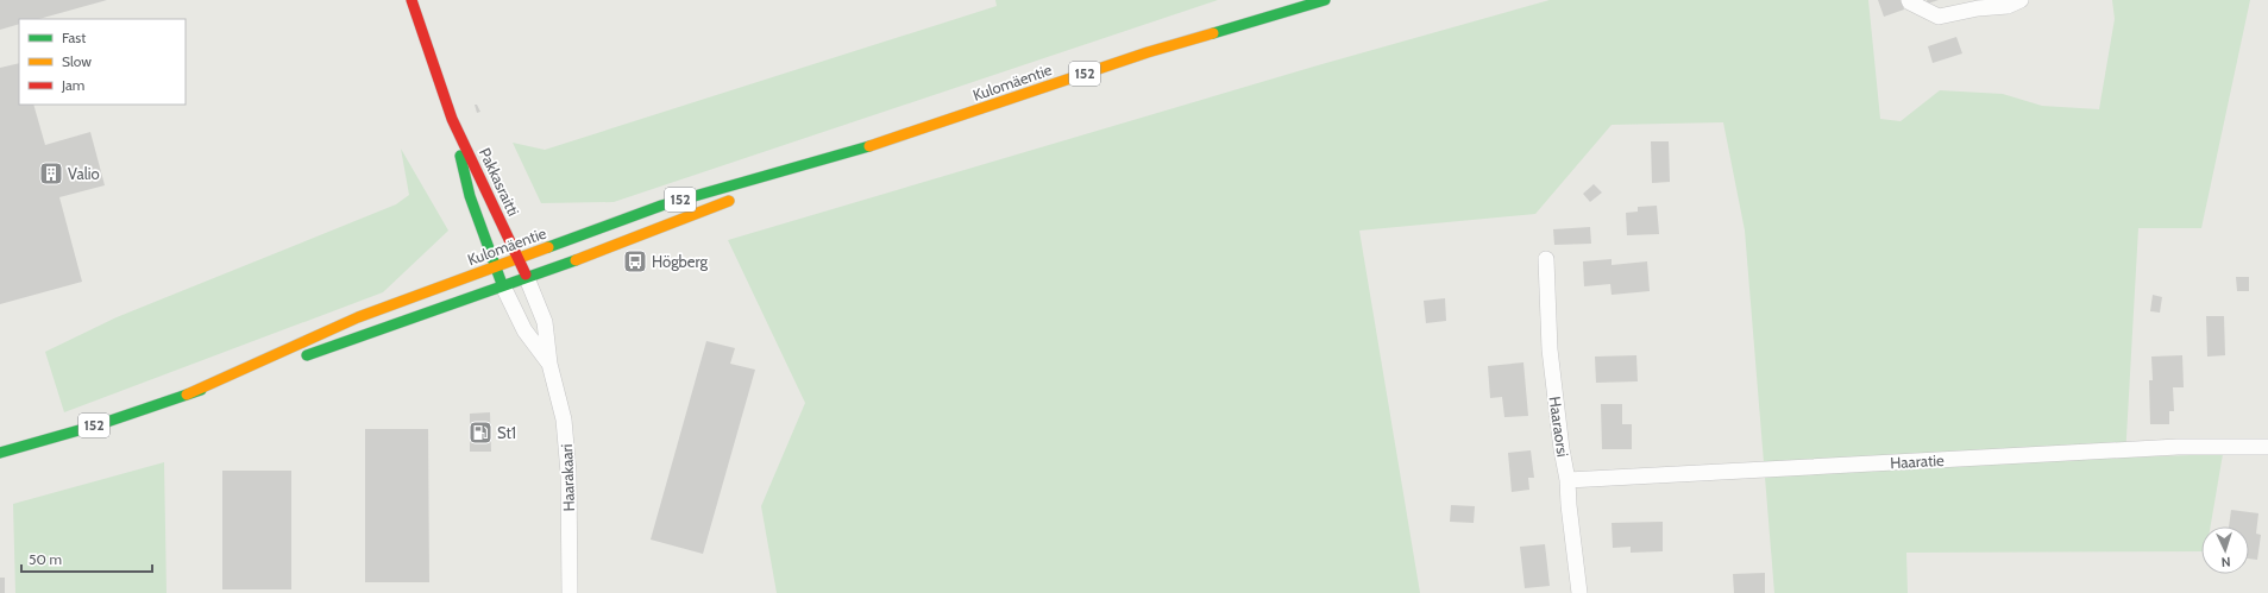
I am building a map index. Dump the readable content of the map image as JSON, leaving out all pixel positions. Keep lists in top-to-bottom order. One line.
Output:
{"streets":{"main road":["152","Kulomäentie","Pakkasraitti"],"street":["Haaraorsi","Haaratie","Haarakaari"]},"crossings":[["Kulomäentie","Pakkasraitti"],["Kulomäentie","Haarakaari"],["Pakkasraitti","Haarakaari"],["Haaraorsi","Haaratie"]],"places":{"building":["Valio"],"bus stop":["Högberg"],"fuel station":["St1"]},"legend":["Fast","Slow","Jam"],"scale_bar":"50 m","north":"bottom"}
